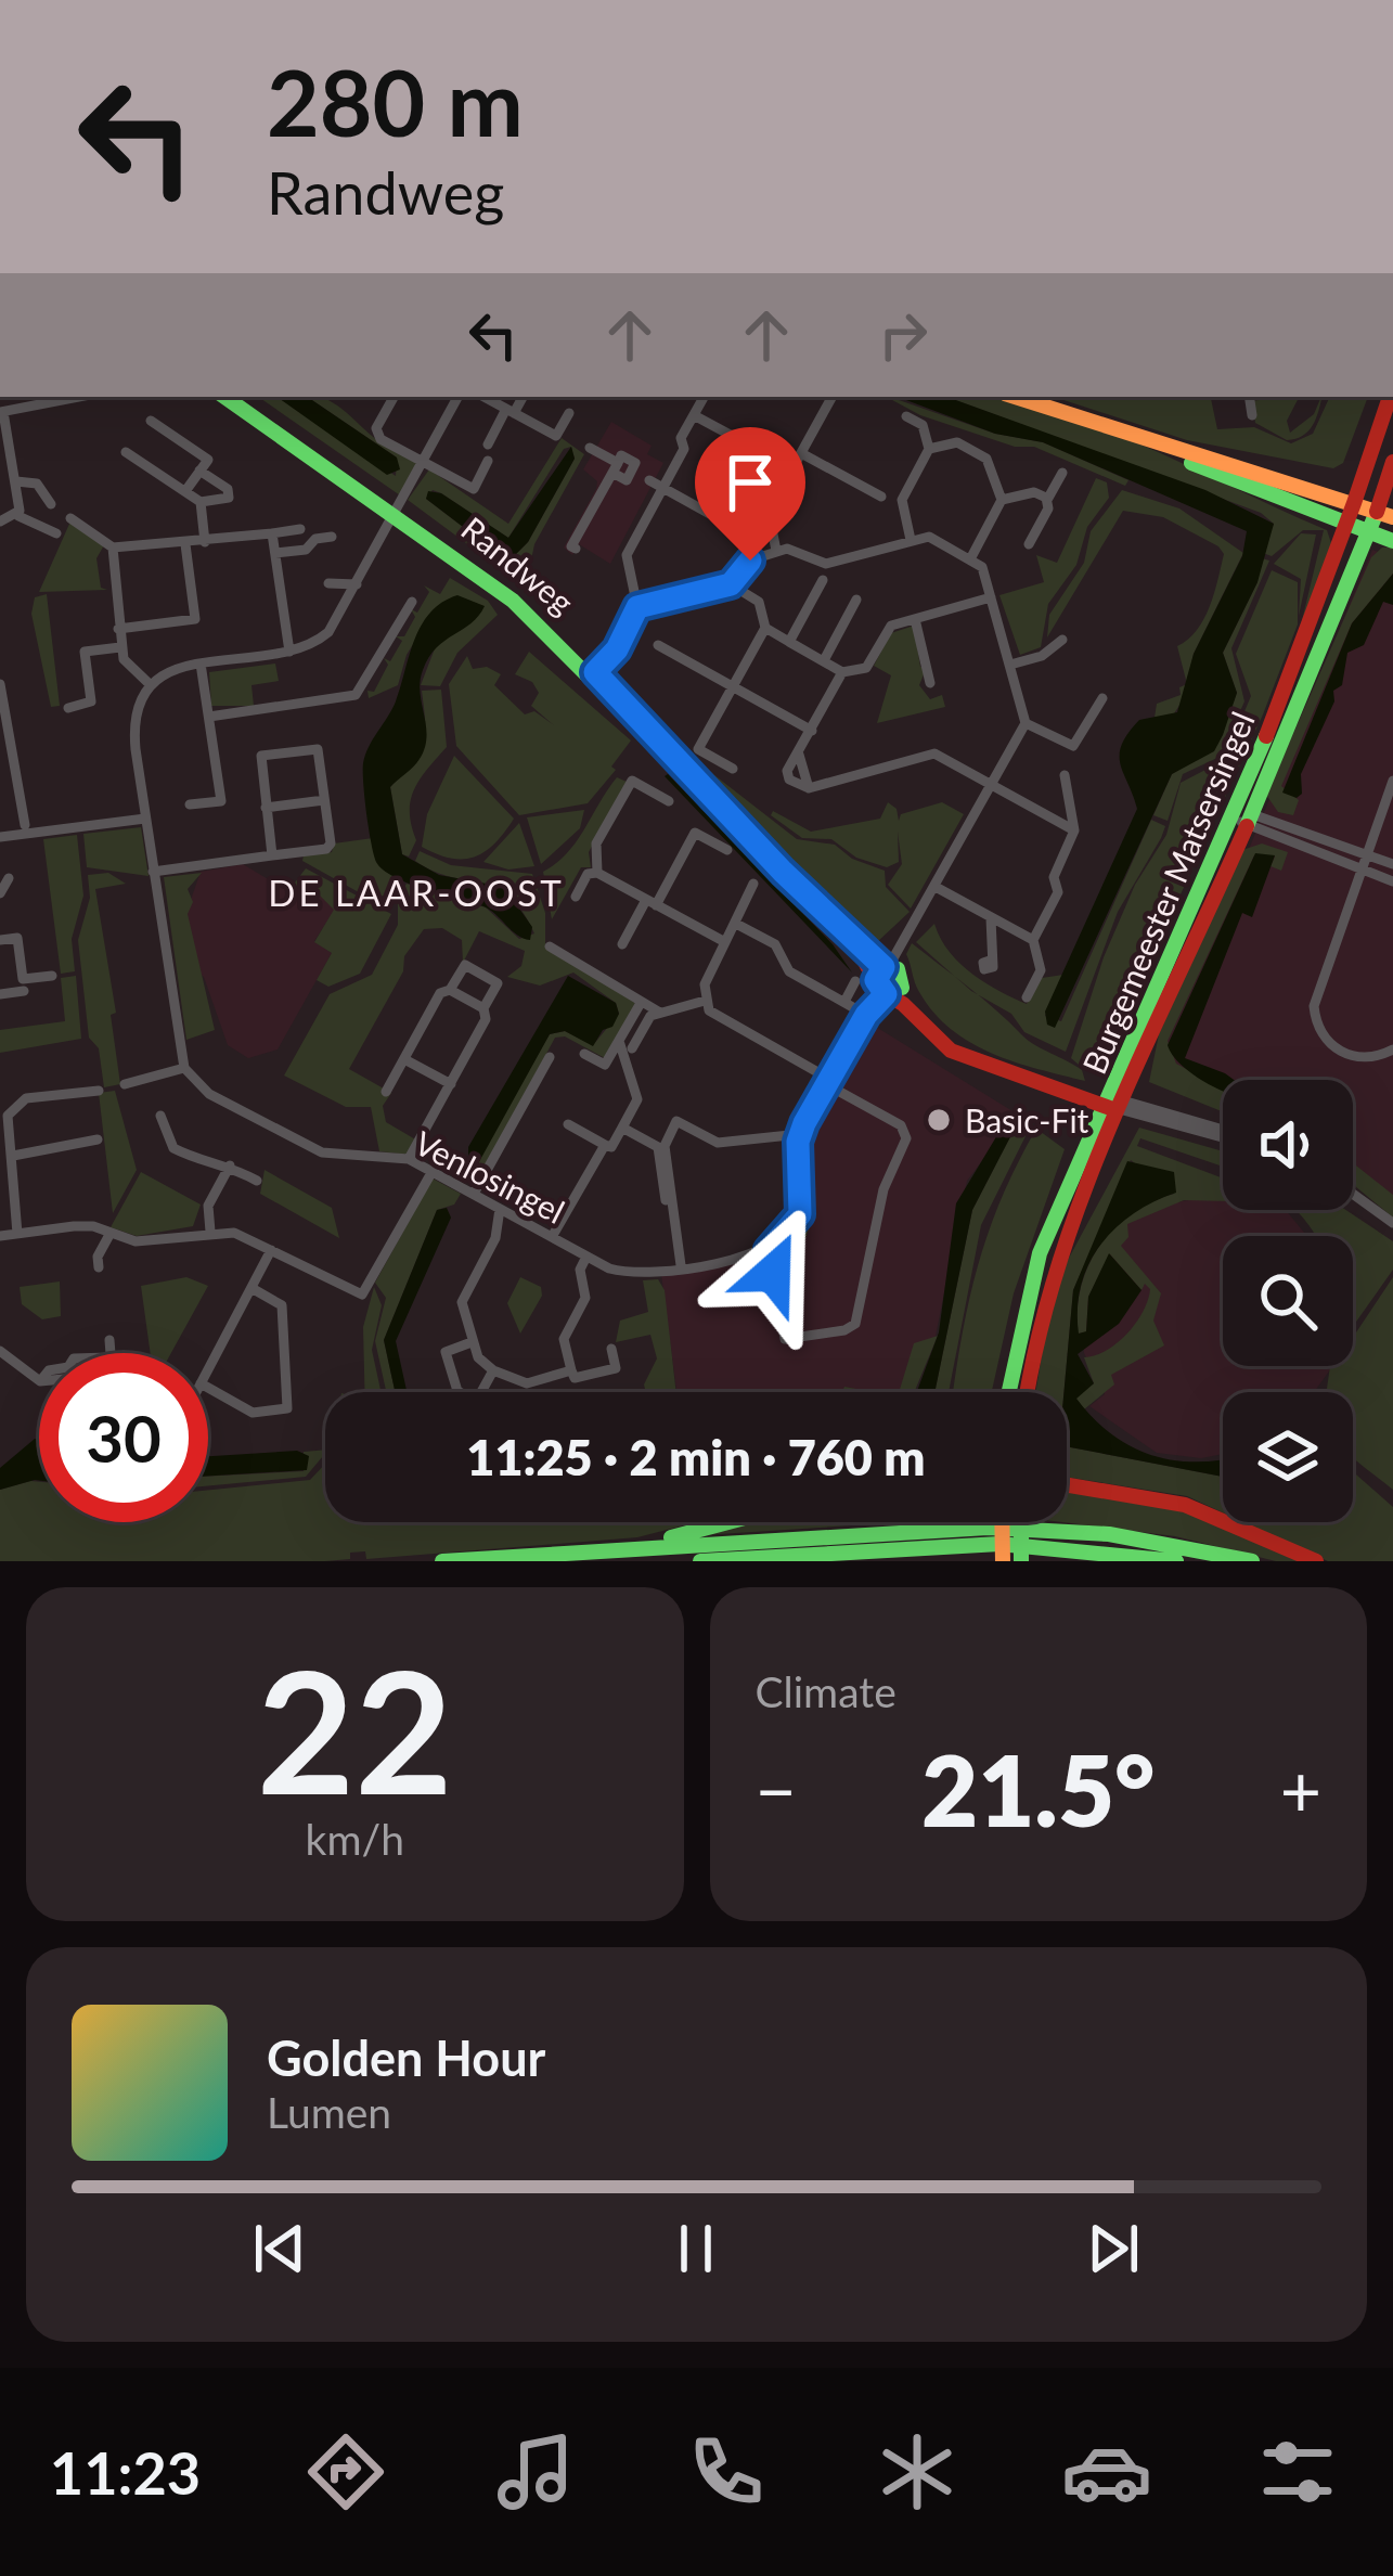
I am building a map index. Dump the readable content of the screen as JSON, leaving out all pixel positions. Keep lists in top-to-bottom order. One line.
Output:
{"streets":{"main road":["Randweg","Burgemeester Matsersingel"],"street":["Venlosingel"]},"crossings":[["Randweg","Burgemeester Matsersingel"]],"districts":["DE LAAR-OOST"],"places":["Basic-Fit"],"page":{"turn":["280 m","Randweg"],"limit":"30","trip":"11:25 · 2 min · 760 m","tile":[["22","km/h"],"Climate"],"heat":["−","21.5°","+"],"song":["Golden Hour","Lumen"],"tabs":"11:23"}}
